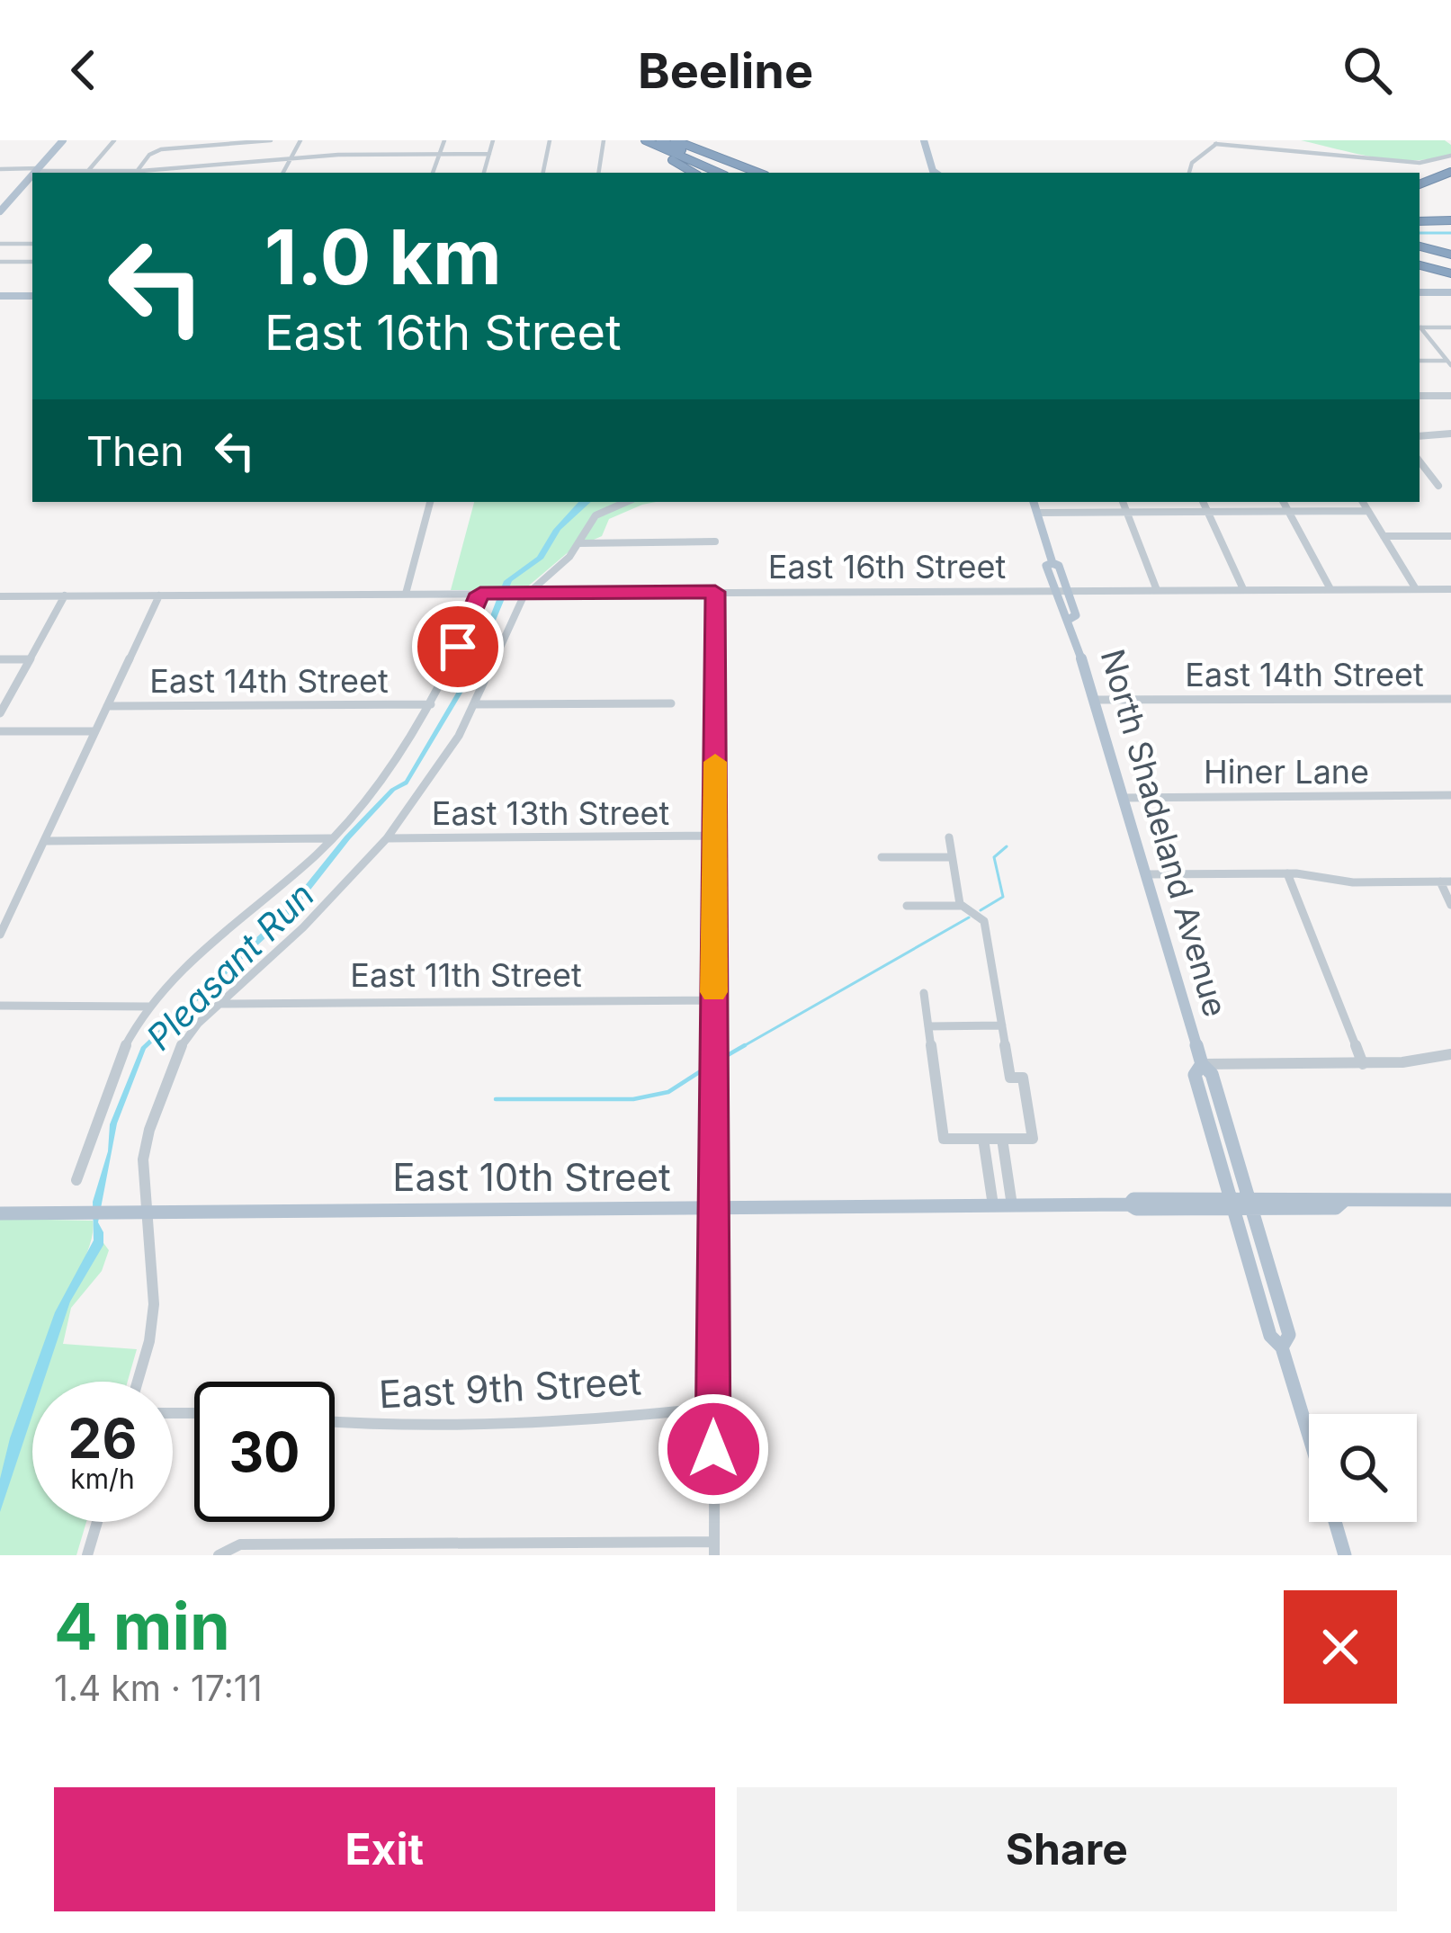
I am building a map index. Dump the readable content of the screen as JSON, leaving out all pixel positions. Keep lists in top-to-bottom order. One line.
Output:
{"streets":{"main road":["North Shadeland Avenue","East 10th Street"],"street":["East 16th Street","East 14th Street","Hiner Lane","East 13th Street","East 11th Street","East 9th Street"]},"crossings":[["East 16th Street","North Shadeland Avenue"],["East 14th Street","North Shadeland Avenue"],["Hiner Lane","North Shadeland Avenue"],["North Shadeland Avenue","East 10th Street"]],"water":["Pleasant Run"],"page":{"header":"Beeline","turn":["1.0 km","East 16th Street"],"then":"Then","speed":"26 km/h","limit":"30","heading":["4 min","1.4 km · 17:11"],"buttons":["Exit","Share"]}}
